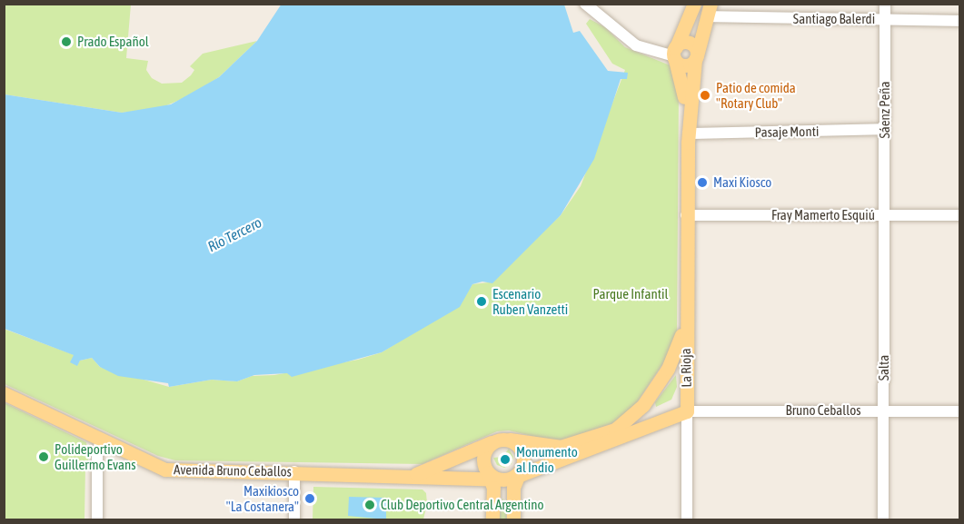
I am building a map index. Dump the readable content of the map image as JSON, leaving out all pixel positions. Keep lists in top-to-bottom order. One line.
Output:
{"streets":{"main road":["La Rioja","Avenida Bruno Ceballos"],"street":["Santiago Balerdi","Sáenz Peña","Pasaje Monti","Fray Mamerto Esquiú","Salta","Bruno Ceballos"]},"crossings":[["Santiago Balerdi","Sáenz Peña"],["Sáenz Peña","Pasaje Monti"],["Sáenz Peña","Fray Mamerto Esquiú"],["Sáenz Peña","Salta"],["Pasaje Monti","La Rioja"],["Fray Mamerto Esquiú","La Rioja"],["Fray Mamerto Esquiú","Salta"],["La Rioja","Bruno Ceballos"],["Salta","Bruno Ceballos"]],"water":["Río Tercero"],"parks":["Parque Infantil"],"places":["Prado Español","Patio de comida \"Rotary Club\"","Maxi Kiosco","Escenario Ruben Vanzetti","Polideportivo Guillermo Evans","Monumento al Indio","Maxikiosco \"La Costanera\"","Club Deportivo Central Argentino"]}
